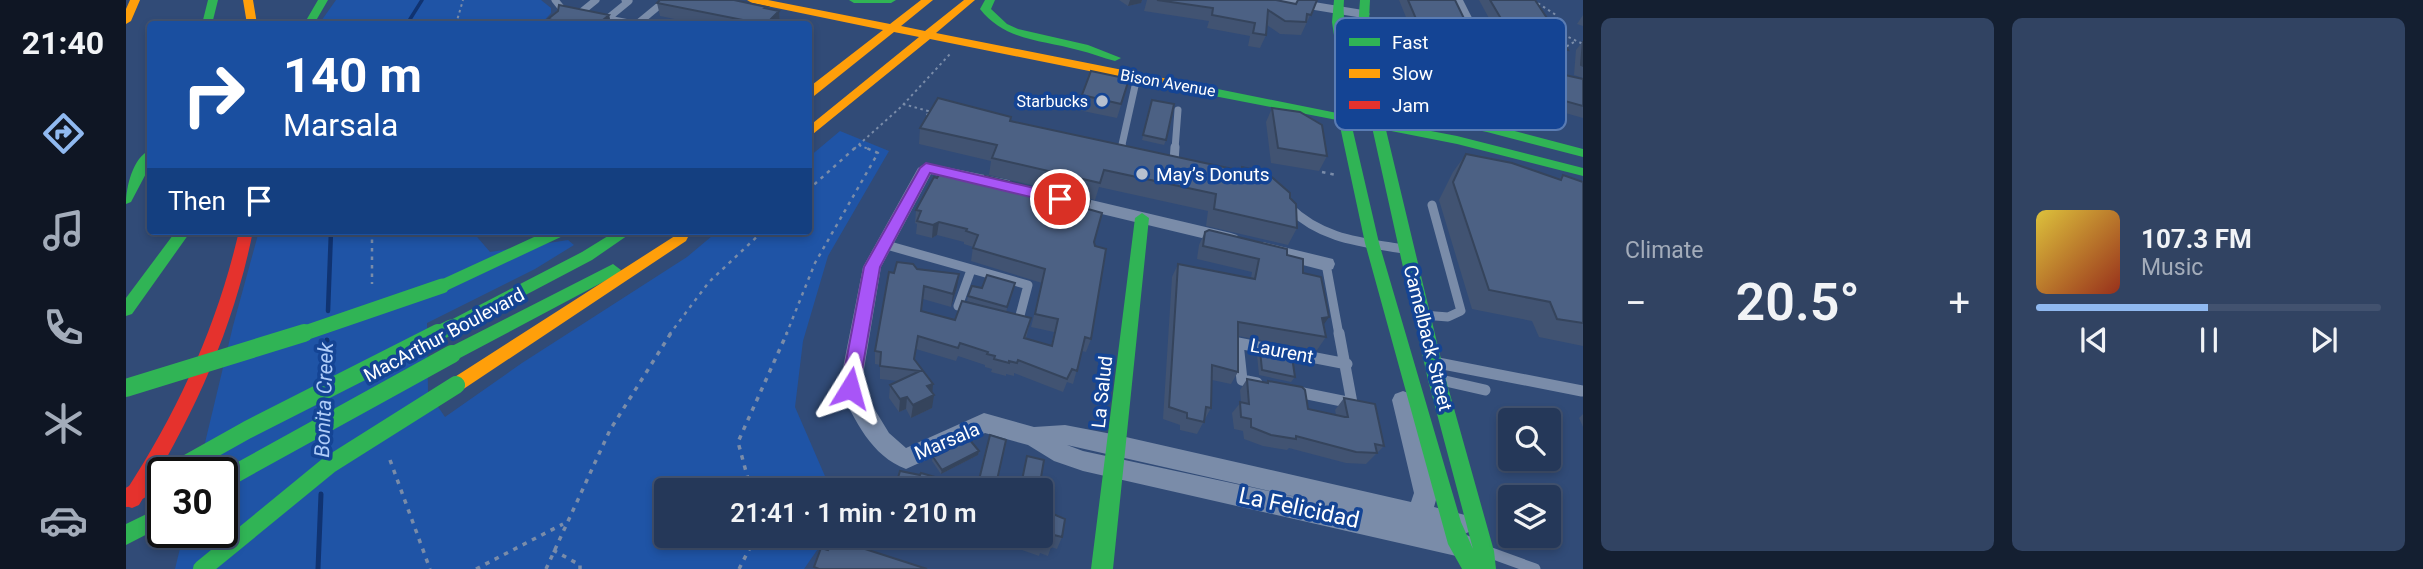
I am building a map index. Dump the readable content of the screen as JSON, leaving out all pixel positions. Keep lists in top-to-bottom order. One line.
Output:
{"streets":{"main road":["Bison Avenue","MacArthur Boulevard","Camelback Street","La Salud"],"street":["Laurent","Marsala","La Felicidad"]},"crossings":[["Camelback Street","La Felicidad"],["Laurent","La Salud"],["La Salud","Marsala"],["La Salud","La Felicidad"],["Marsala","La Felicidad"]],"water":["Bonita Creek"],"places":["Starbucks","May’s Donuts"],"legend":["Fast","Slow","Jam"],"page":{"tabs":"21:40","tile":"Climate","turn":["140 m","Marsala"],"then":"Then","song":["107.3 FM","Music"],"heat":["−","20.5°","+"],"limit":"30","trip":"21:41 · 1 min · 210 m"}}
